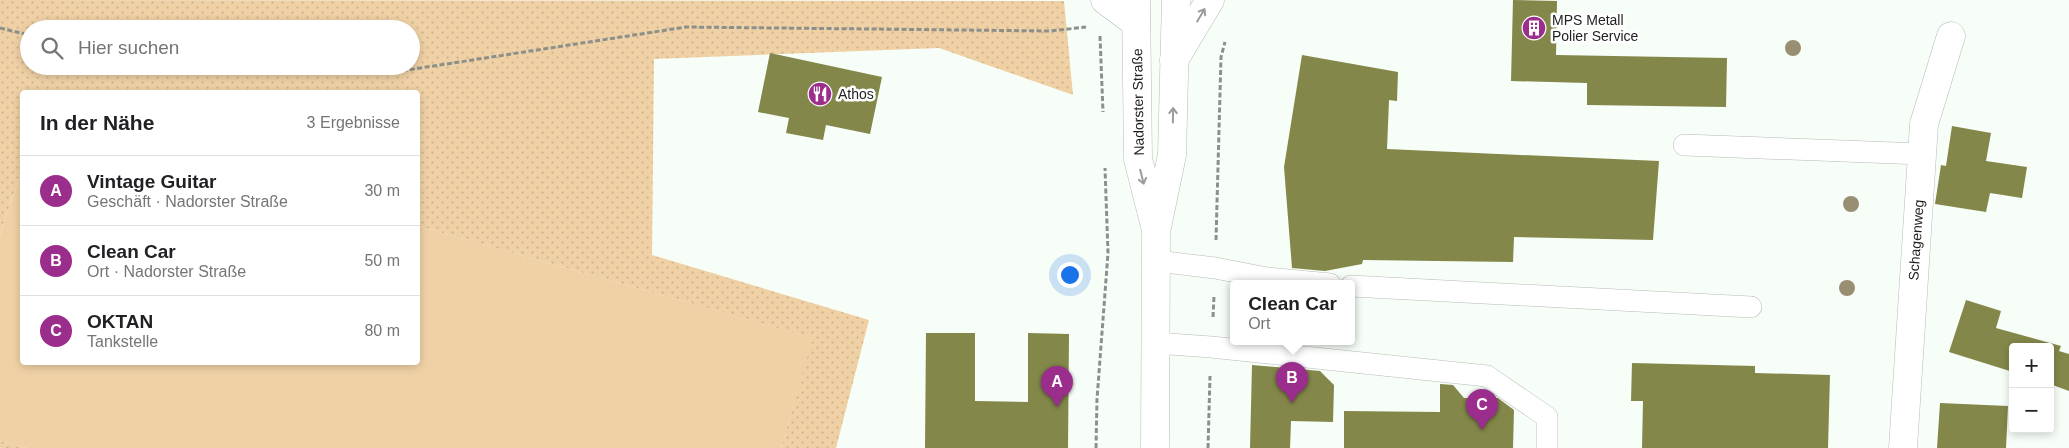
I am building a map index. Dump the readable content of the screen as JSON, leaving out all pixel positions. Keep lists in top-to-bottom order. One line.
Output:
{"streets":{"main road":["Nadorster Straße","Schagenweg"]},"places":{"building":["MPS Metall Polier Service"],"restaurant":["Athos"]},"page":{"search":"Hier suchen","heading":["In der Nähe","3 Ergebnisse"],"list":[{"mark":"A","name":"Vintage Guitar","note":"Geschäft · Nadorster Straße","value":"30 m"},{"mark":"B","name":"Clean Car","note":"Ort · Nadorster Straße","value":"50 m"},{"mark":"C","name":"OKTAN","note":"Tankstelle","value":"80 m"}],"popup":["Clean Car","Ort"],"map_buttons":["+","−"],"pins":["B","A","C"]}}
